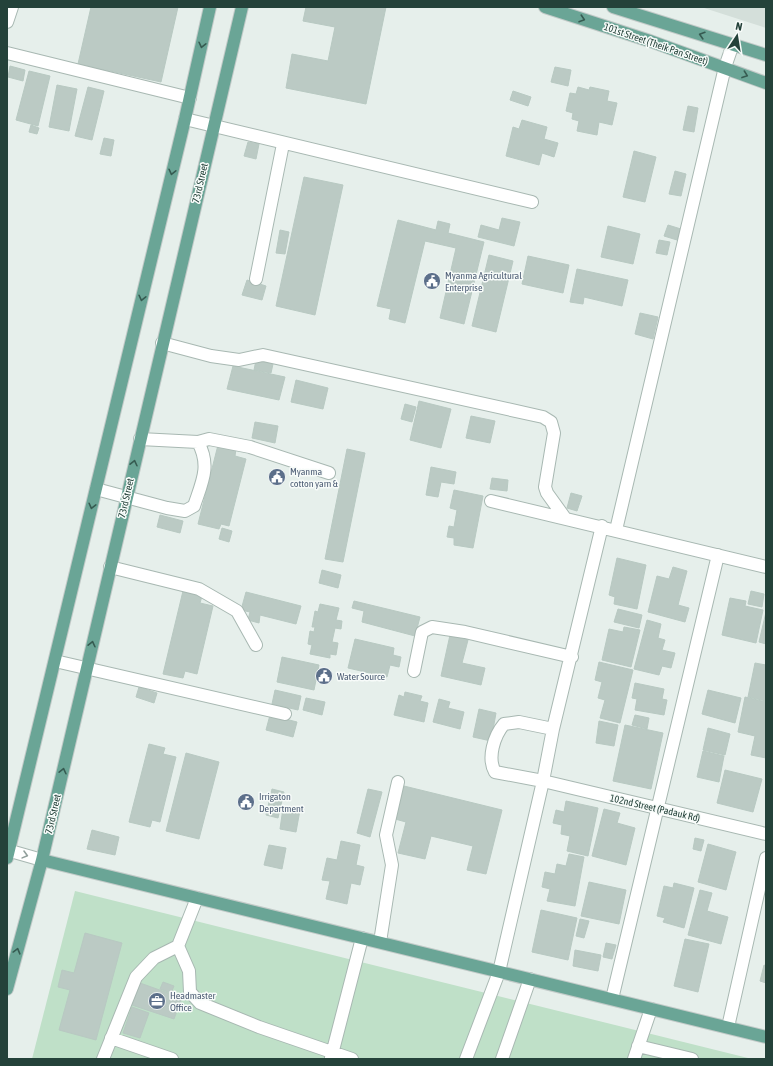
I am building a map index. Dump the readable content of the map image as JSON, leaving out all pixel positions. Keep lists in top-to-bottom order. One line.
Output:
{"streets":{"main road":["101st Street (Theik Pan Street)","73rd Street"],"street":["102nd Street (Padauk Rd)"]},"places":{"public building":["Myanma Agricultural Enterprise","Myanma cotton yarn &","Water Source","Irrigaton Department"],"office":["Headmaster Office"]},"north":"top"}
